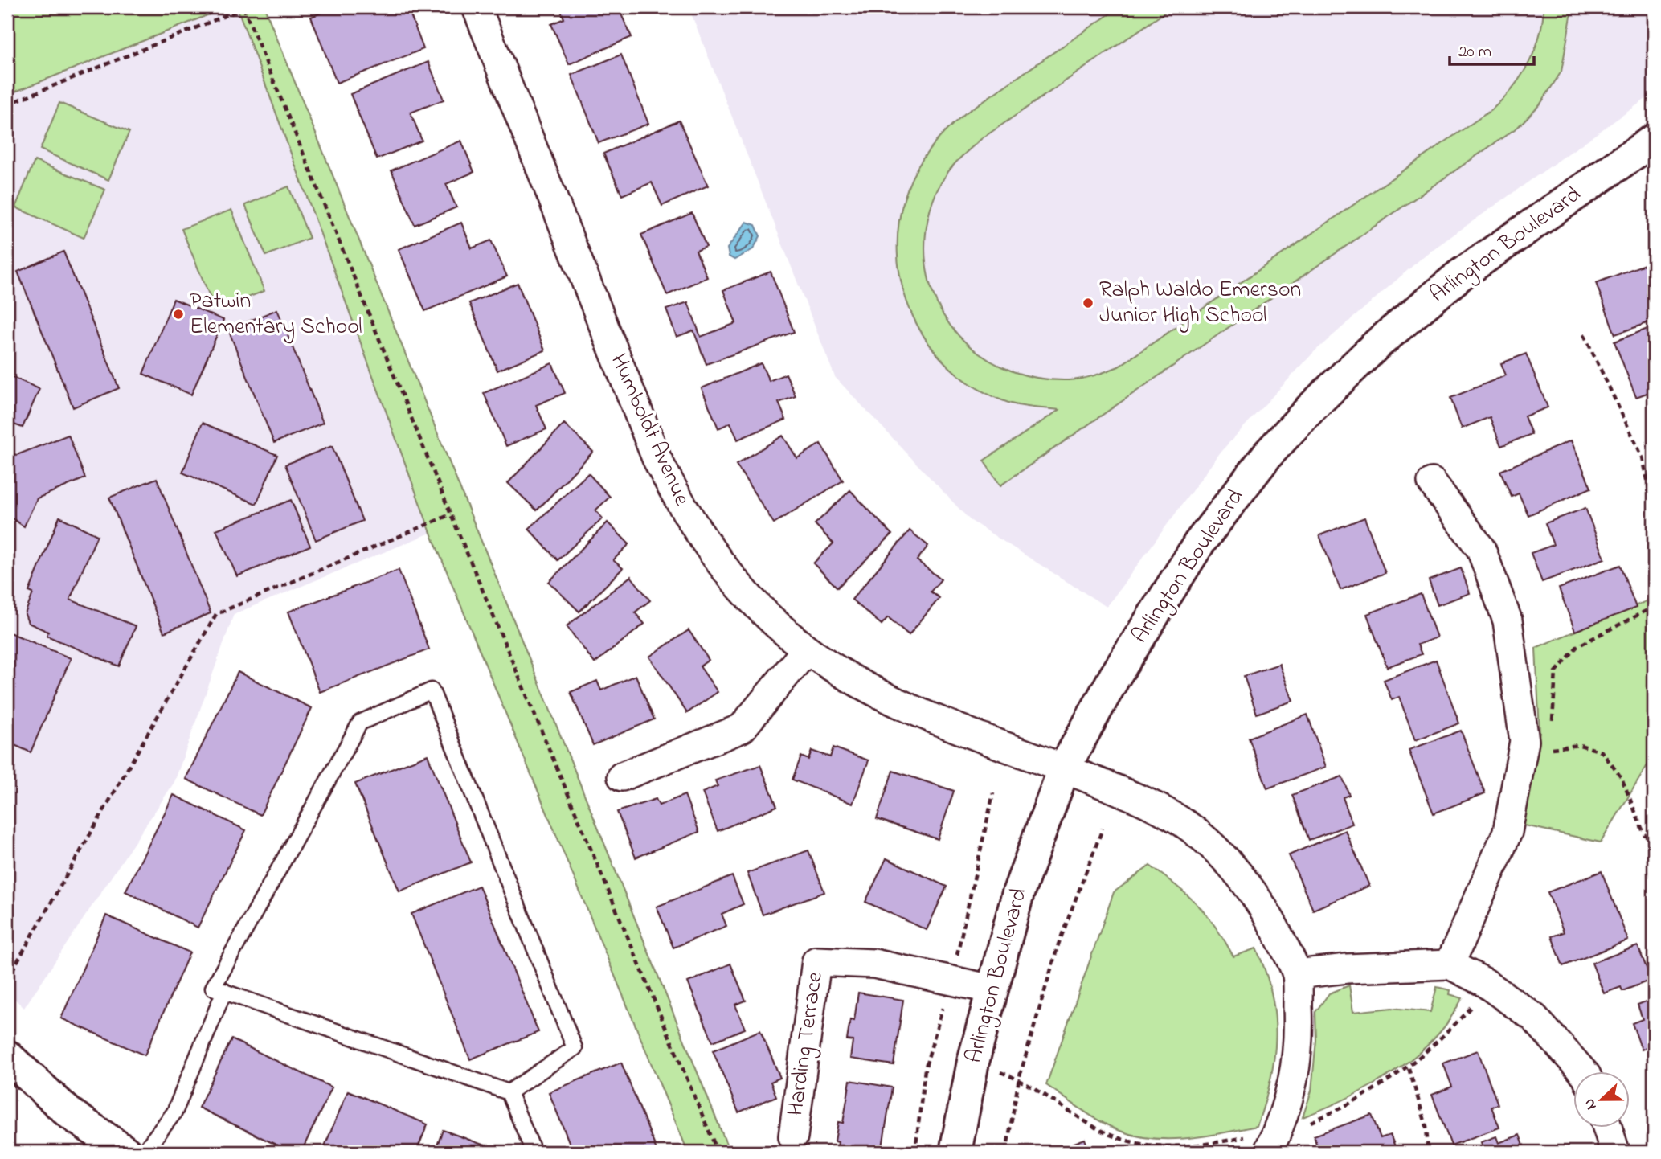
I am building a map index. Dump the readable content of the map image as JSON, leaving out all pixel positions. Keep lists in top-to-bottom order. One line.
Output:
{"streets":{"street":["Arlington Boulevard","Humboldt Avenue","Harding Terrace"]},"crossings":[["Arlington Boulevard","Humboldt Avenue"],["Arlington Boulevard","Harding Terrace"]],"places":["Ralph Waldo Emerson Junior High School","Patwin Elementary School"],"scale_bar":"20 m","north":"left"}
